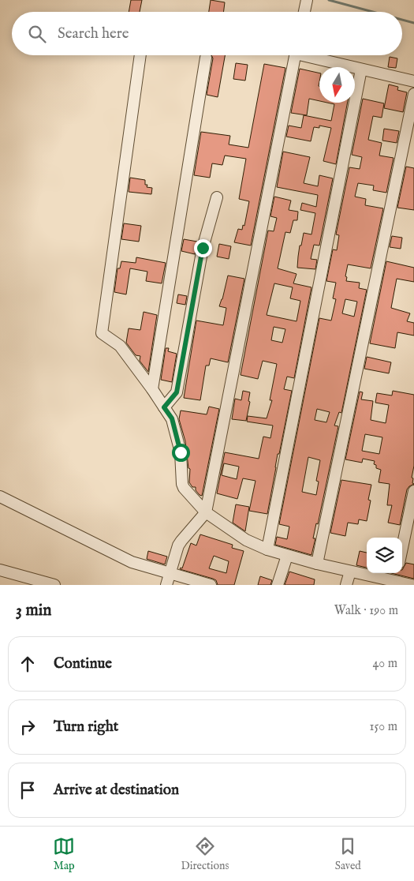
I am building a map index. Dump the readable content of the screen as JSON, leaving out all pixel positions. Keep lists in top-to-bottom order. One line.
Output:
{"north":"bottom","page":{"search":"Search here","heading":["3 min","Walk · 190 m"],"list":[["Continue","40 m"],["Turn right","150 m"],"Arrive at destination"],"nav":["Map","Directions","Saved"]}}
